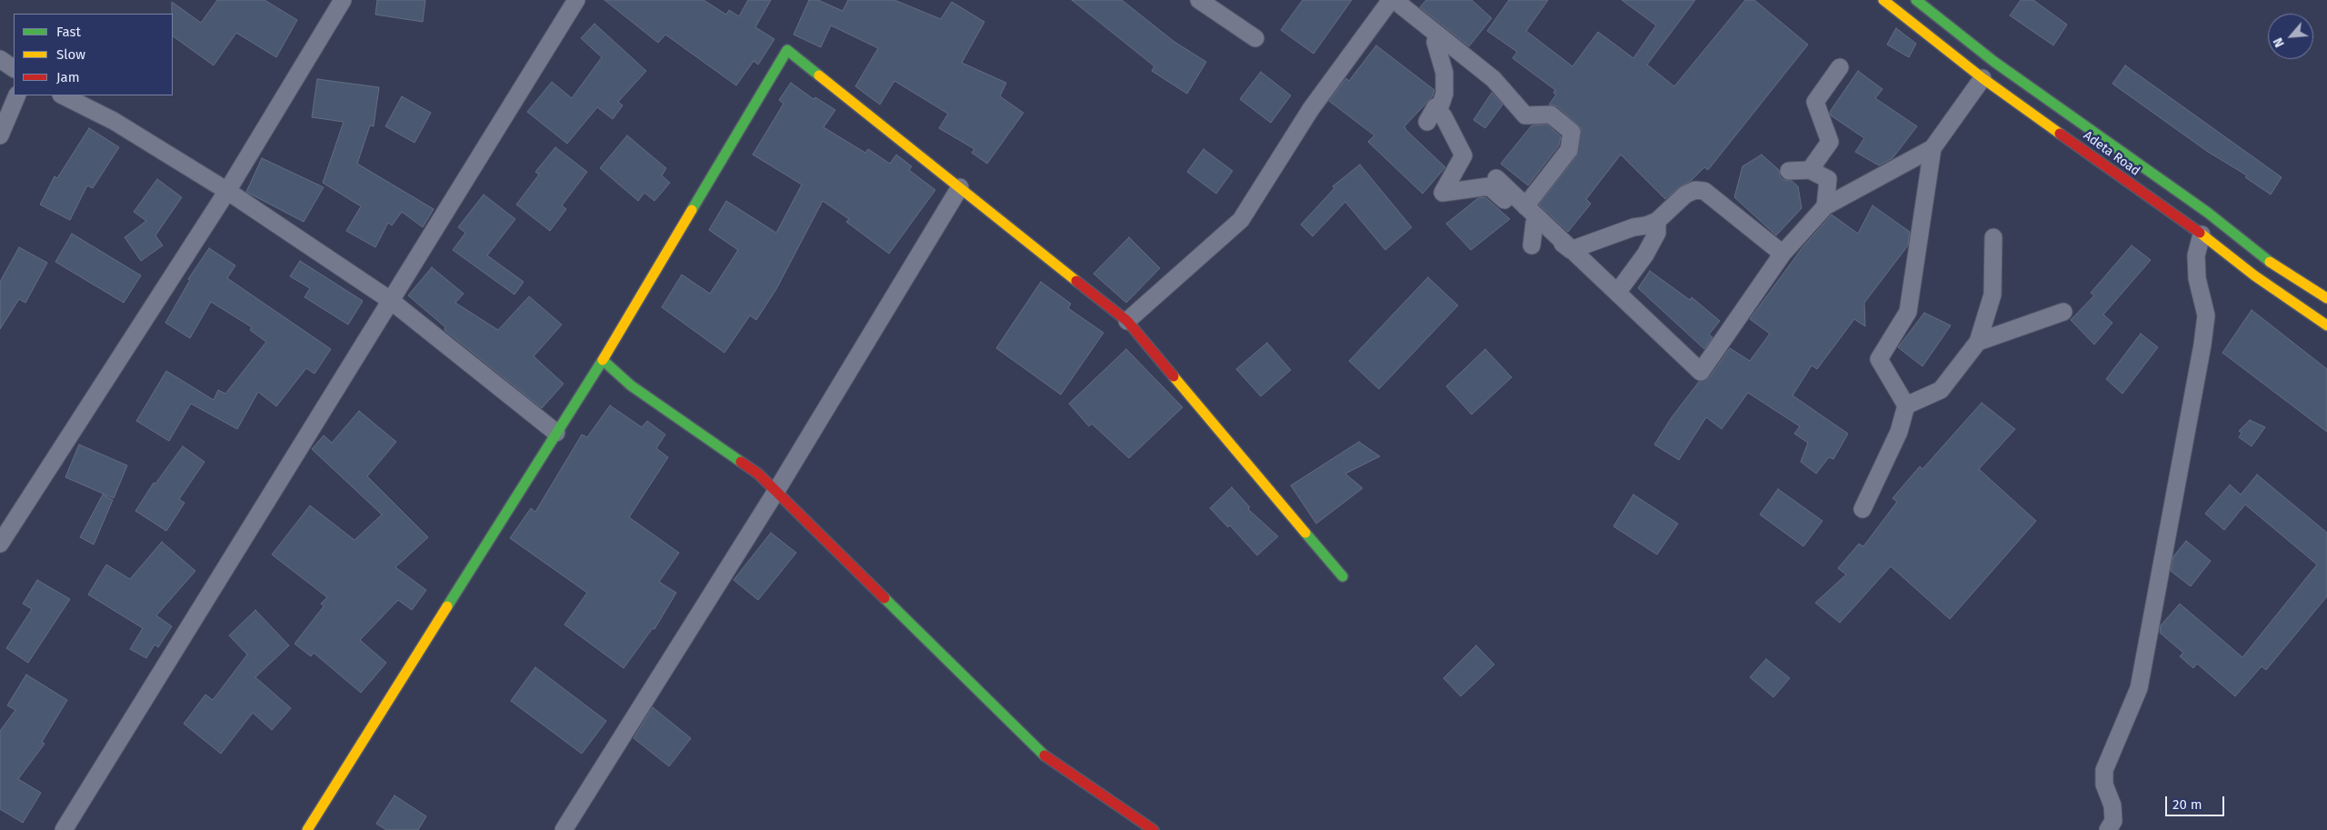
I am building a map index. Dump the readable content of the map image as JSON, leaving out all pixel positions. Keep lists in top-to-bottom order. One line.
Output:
{"streets":{"street":["Adeta Road"]},"legend":["Fast","Slow","Jam"],"scale_bar":"20 m","north":"bottom left"}
